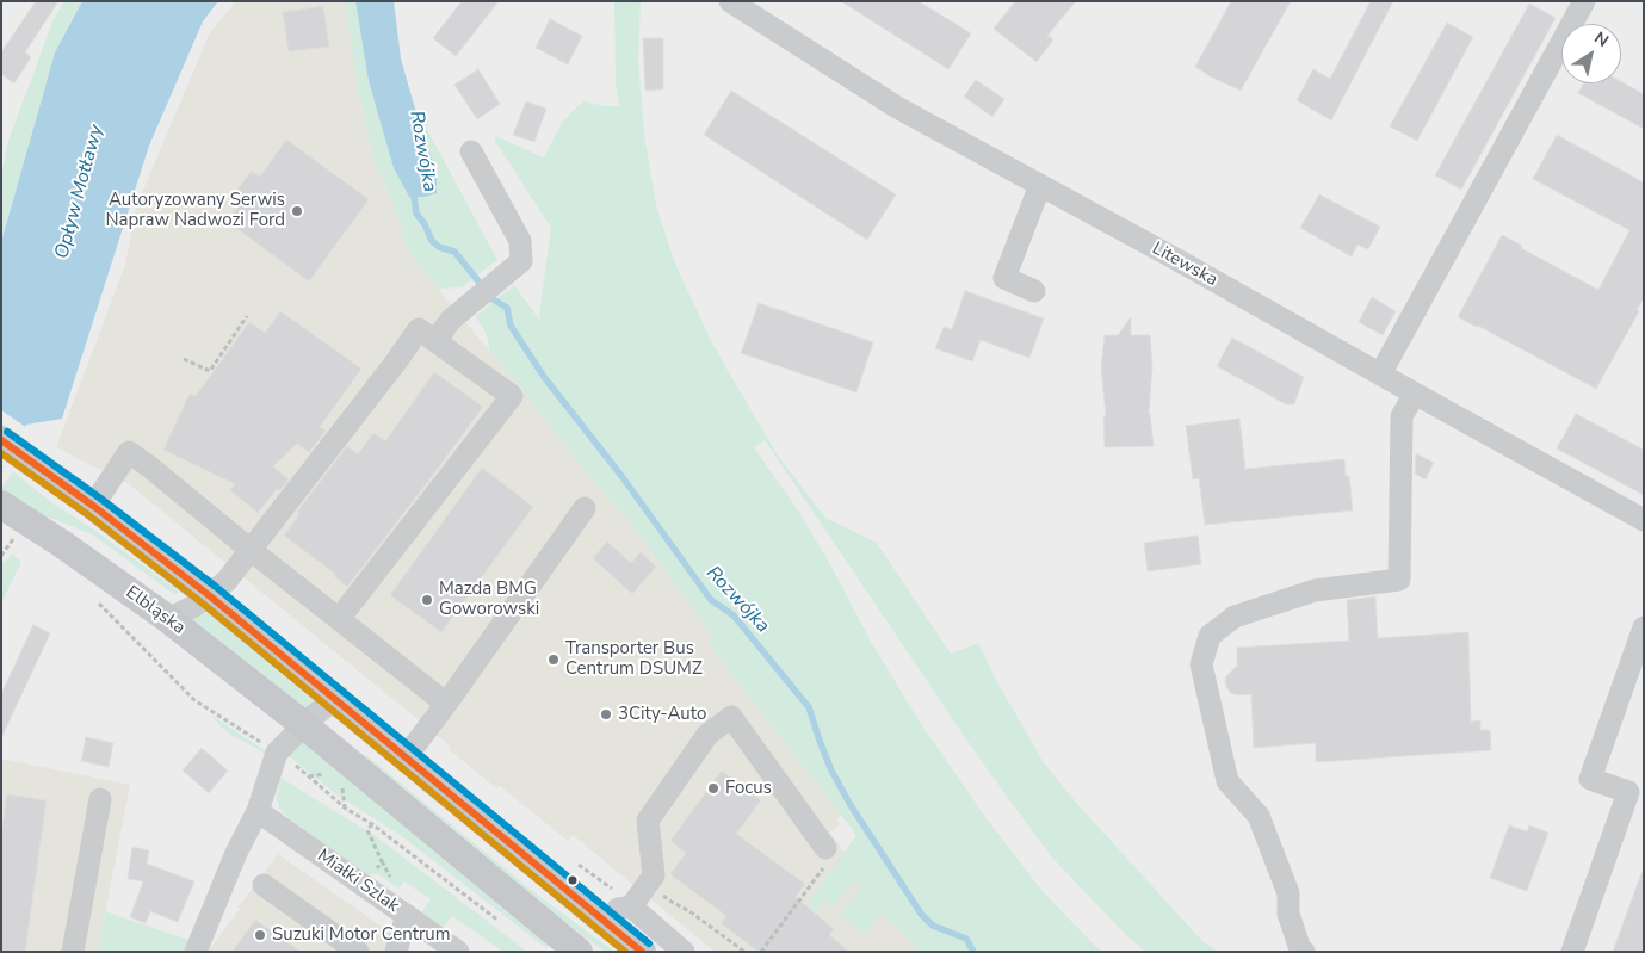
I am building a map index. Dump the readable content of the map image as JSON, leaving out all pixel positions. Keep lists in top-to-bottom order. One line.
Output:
{"streets":{"main road":["Elbląska"],"street":["Litewska","Miałki Szlak"]},"water":["Rozwójka","Opływ Motławy"],"places":["Autoryzowany Serwis Napraw Nadwozi Ford","Mazda BMG Goworowski","Transporter Bus Centrum DSUMZ","3City-Auto","Focus","Suzuki Motor Centrum"],"north":"top right"}
